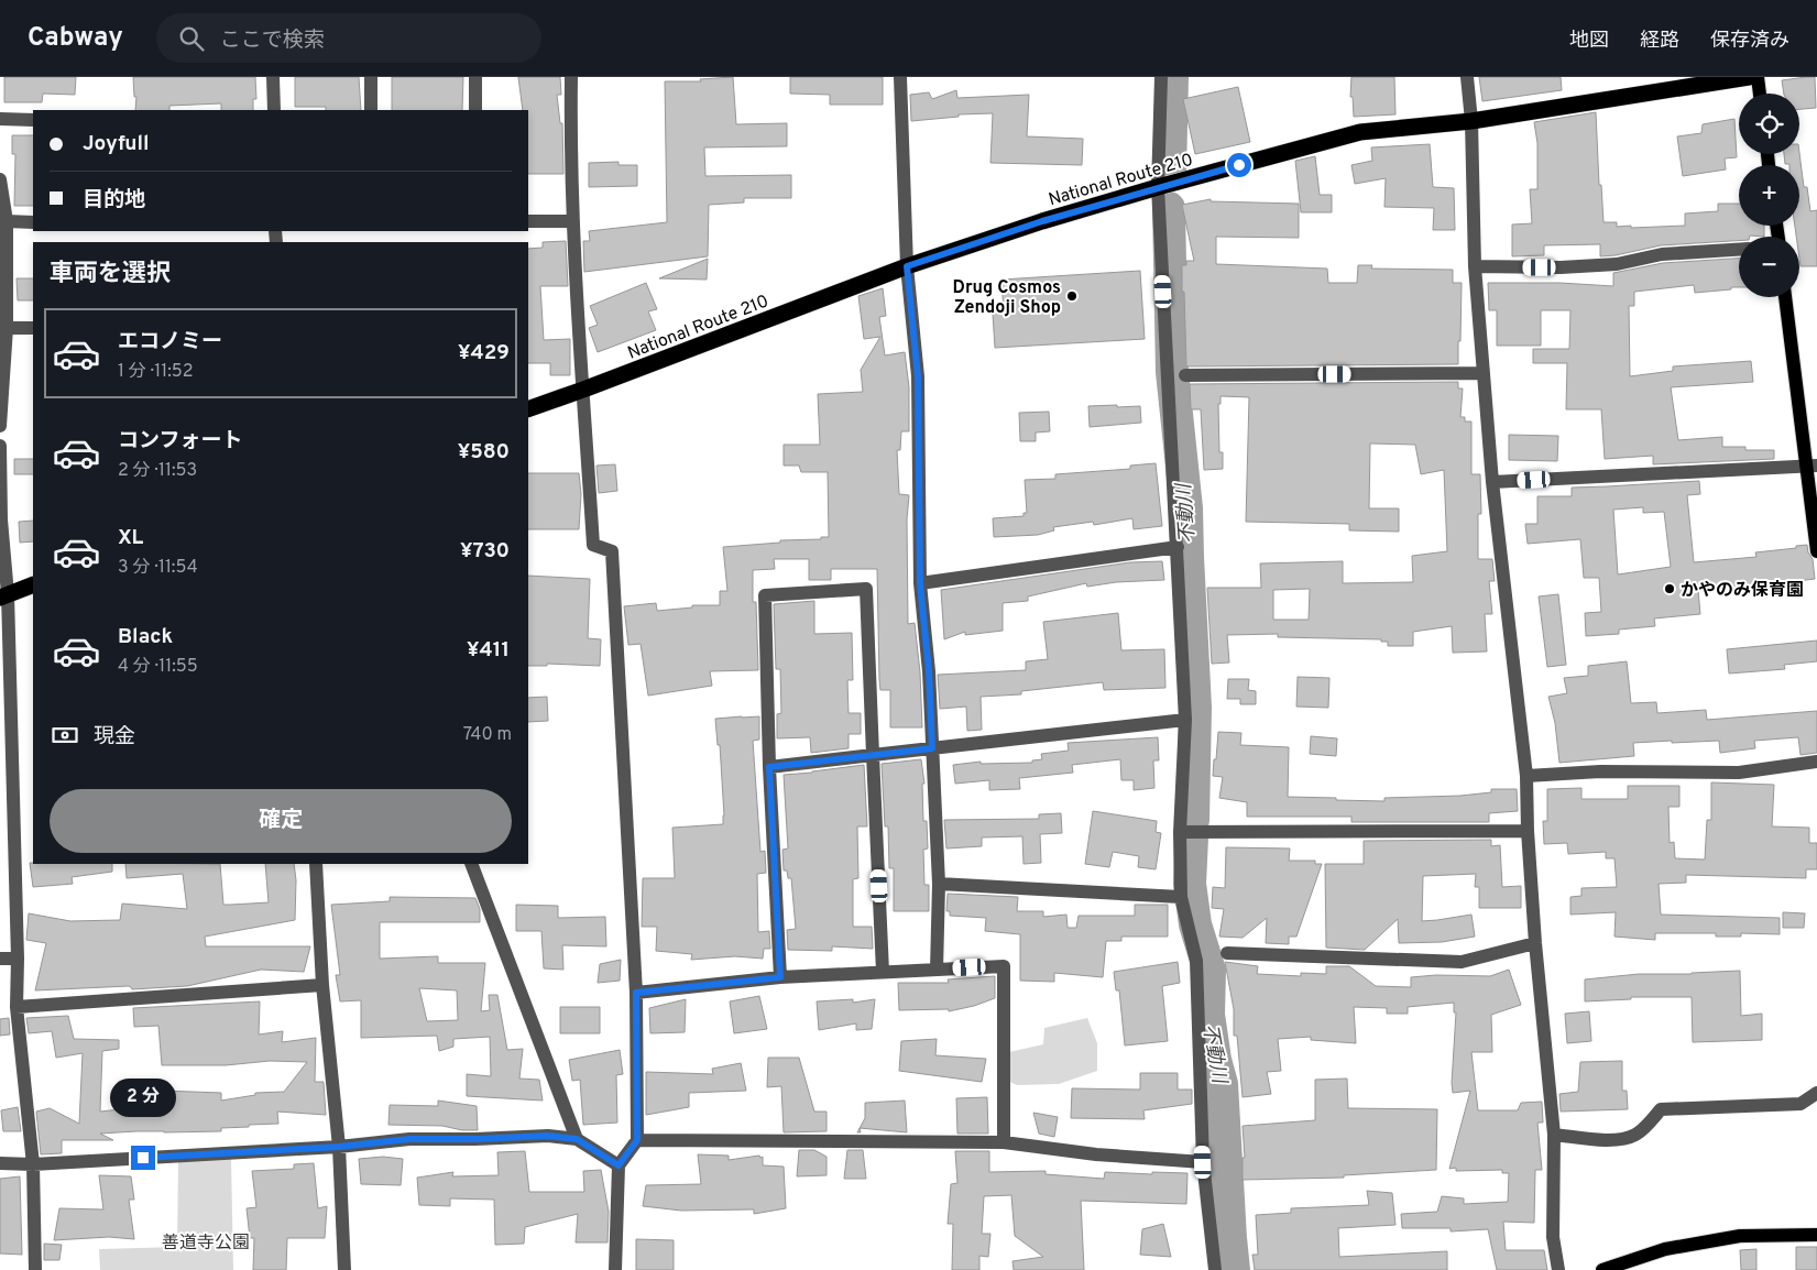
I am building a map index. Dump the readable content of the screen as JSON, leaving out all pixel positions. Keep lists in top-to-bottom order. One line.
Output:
{"streets":{"highway":["National Route 210"]},"water":["不動川"],"parks":["善道寺公園"],"places":["Drug Cosmos Zendoji Shop","かやのみ保育園"],"page":{"header":"Cabway","search":"ここで検索","nav":["地図","経路","保存済み"],"map_buttons":["+","−"],"banner":["Joyfull","目的地"],"heading":"車両を選択","list":[{"name":"エコノミー","note":"1 分 · 11:52","value":"¥429"},{"name":"コンフォート","note":"2 分 · 11:53","value":"¥580"},{"name":"XL","note":"3 分 · 11:54","value":"¥730"},{"name":"Black","note":"4 分 · 11:55","value":"¥411"}],"pay":["現金","740 m"],"buttons":"確定","bubble":"2 分"}}
